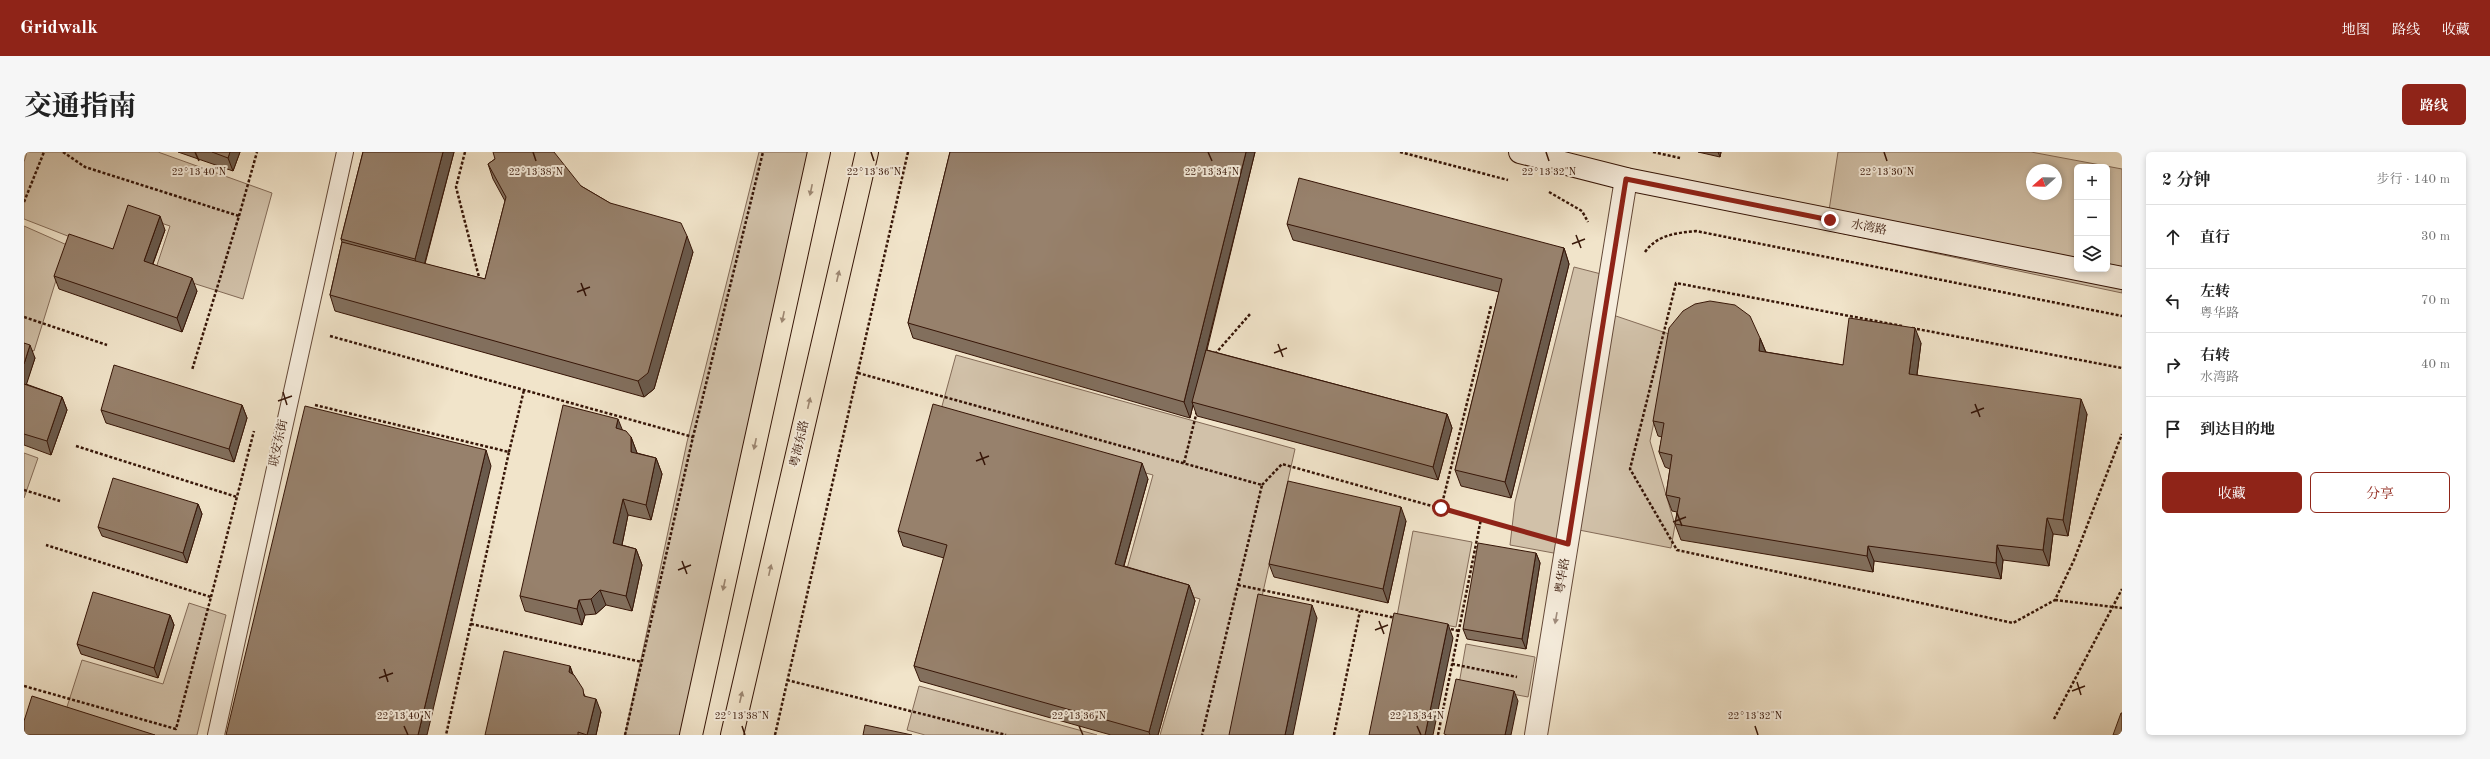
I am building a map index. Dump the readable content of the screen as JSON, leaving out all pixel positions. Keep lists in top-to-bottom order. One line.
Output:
{"streets":{"main road":["粤海东路"],"street":["水湾路","粤华路"],"lane":["联安东街"]},"crossings":[["水湾路","粤华路"]],"north":"left","page":{"header":"Gridwalk","nav":["地图","路线","收藏"],"title":"交通指南","buttons":["路线",["收藏","分享"]],"heading":["2 分钟","步行 · 140 m"],"map_buttons":["+","−"],"list":[["直行","30 m"],["左转","粤华路","70 m"],["右转","水湾路","40 m"],"到达目的地"]},"coordinates":["22°13'40\"N","22°13'38\"N","22°13'36\"N","22°13'34\"N","22°13'32\"N","22°13'30\"N"]}
